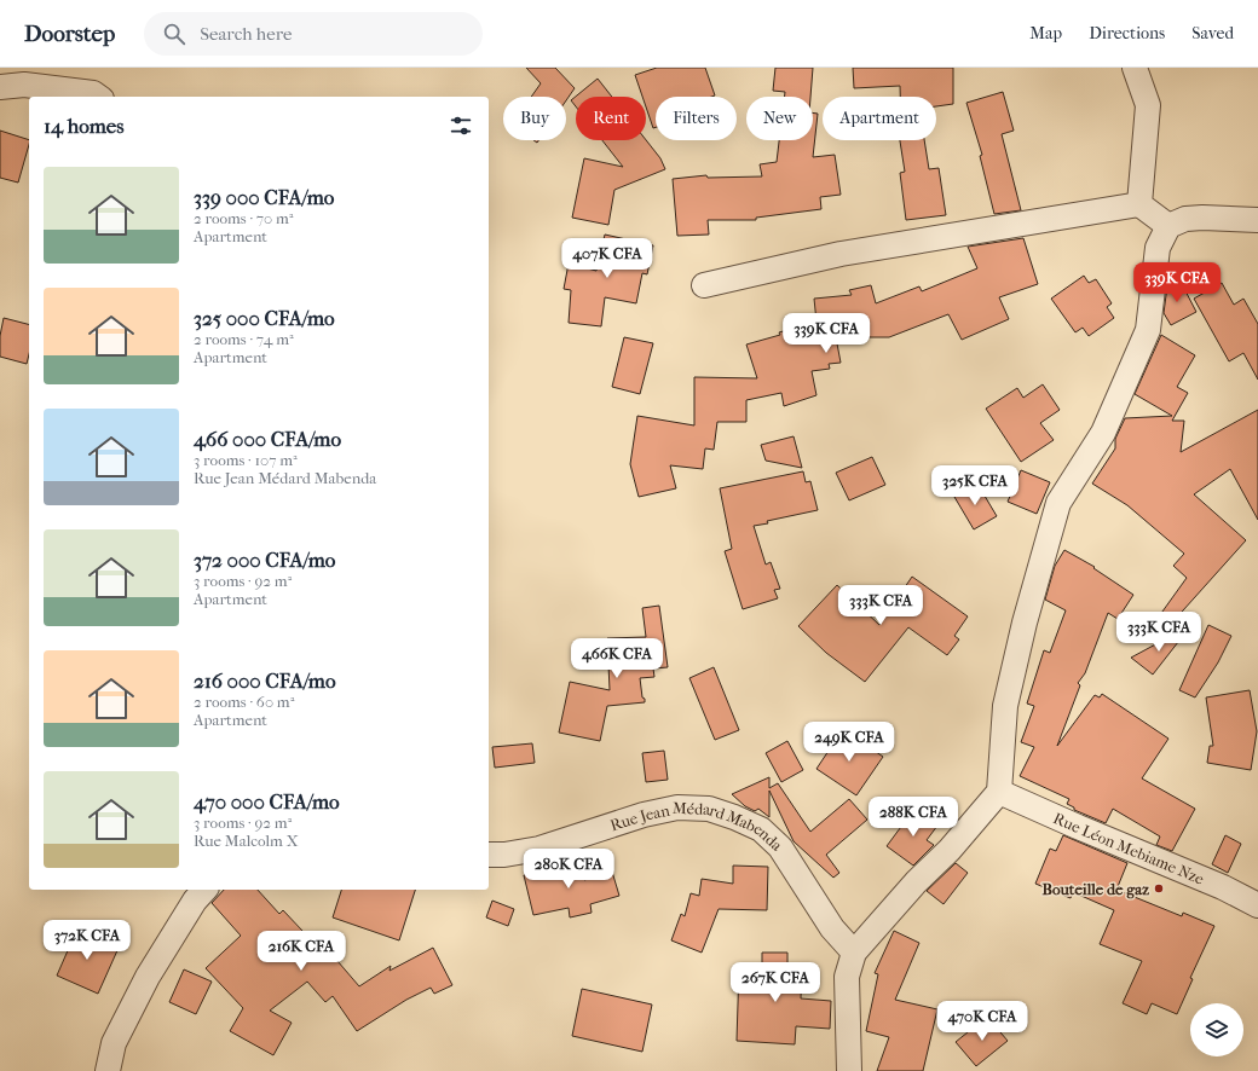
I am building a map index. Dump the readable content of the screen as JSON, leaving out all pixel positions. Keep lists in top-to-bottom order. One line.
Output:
{"streets":{"street":["Rue Jean Médard Mabenda","Rue Léon Mebiame Nze"]},"places":["Bouteille de gaz"],"page":{"header":"Doorstep","search":"Search here","nav":["Map","Directions","Saved"],"chip":["Buy","Rent","Filters","New","Apartment"],"heading":"14 homes","list":[{"name":"339 000 CFA/mo","note":"2 rooms · 70 m² · Apartment"},{"name":"325 000 CFA/mo","note":"2 rooms · 74 m² · Apartment"},{"name":"466 000 CFA/mo","note":"3 rooms · 107 m² · Rue Jean Médard Mabenda"},{"name":"372 000 CFA/mo","note":"3 rooms · 92 m² · Apartment"},{"name":"216 000 CFA/mo","note":"2 rooms · 60 m² · Apartment"},{"name":"470 000 CFA/mo","note":"3 rooms · 92 m² · Rue Malcolm X"}],"price":["407K CFA","339K CFA","339K CFA","325K CFA","333K CFA","333K CFA","466K CFA","249K CFA","288K CFA","280K CFA","372K CFA","216K CFA","267K CFA","470K CFA"]}}
